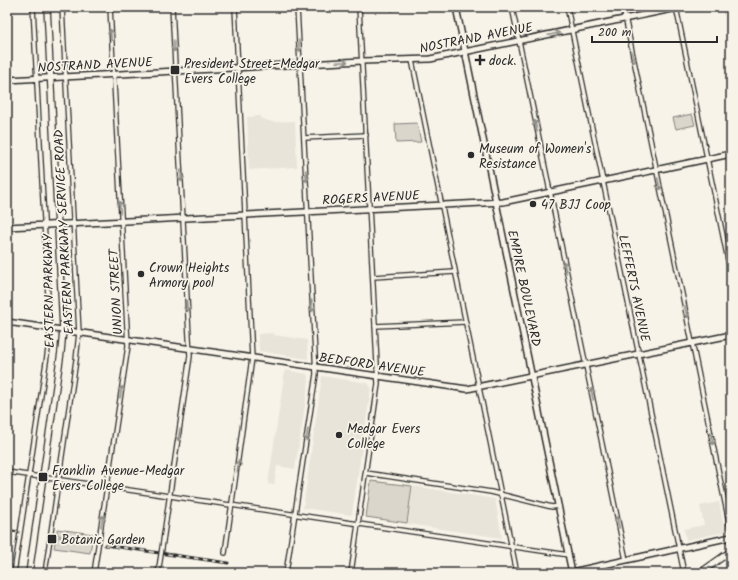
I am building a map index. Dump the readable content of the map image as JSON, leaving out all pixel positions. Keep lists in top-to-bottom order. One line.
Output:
{"streets":{"main road":["NOSTRAND AVENUE","ROGERS AVENUE","EMPIRE BOULEVARD","EASTERN PARKWAY","BEDFORD AVENUE"],"street":["EASTERN PARKWAY SERVICE ROAD","LEFFERTS AVENUE","UNION STREET"]},"crossings":[["NOSTRAND AVENUE","EASTERN PARKWAY SERVICE ROAD"],["NOSTRAND AVENUE","EMPIRE BOULEVARD"],["NOSTRAND AVENUE","LEFFERTS AVENUE"],["NOSTRAND AVENUE","EASTERN PARKWAY"],["NOSTRAND AVENUE","UNION STREET"],["ROGERS AVENUE","EASTERN PARKWAY SERVICE ROAD"],["ROGERS AVENUE","EMPIRE BOULEVARD"],["ROGERS AVENUE","LEFFERTS AVENUE"],["ROGERS AVENUE","EASTERN PARKWAY"],["ROGERS AVENUE","UNION STREET"],["EASTERN PARKWAY SERVICE ROAD","BEDFORD AVENUE"],["EMPIRE BOULEVARD","BEDFORD AVENUE"],["LEFFERTS AVENUE","BEDFORD AVENUE"],["EASTERN PARKWAY","BEDFORD AVENUE"],["UNION STREET","BEDFORD AVENUE"]],"one_way":["UNION STREET"],"places":{"health":["dock."],"transit":["President Street–Medgar Evers College","Franklin Avenue-Medgar Evers College","Botanic Garden"],"other":["Museum of Women's Resistance","47 BJJ Coop","Crown Heights Armory pool","Medgar Evers College"]},"scale_bar":"200 m"}
